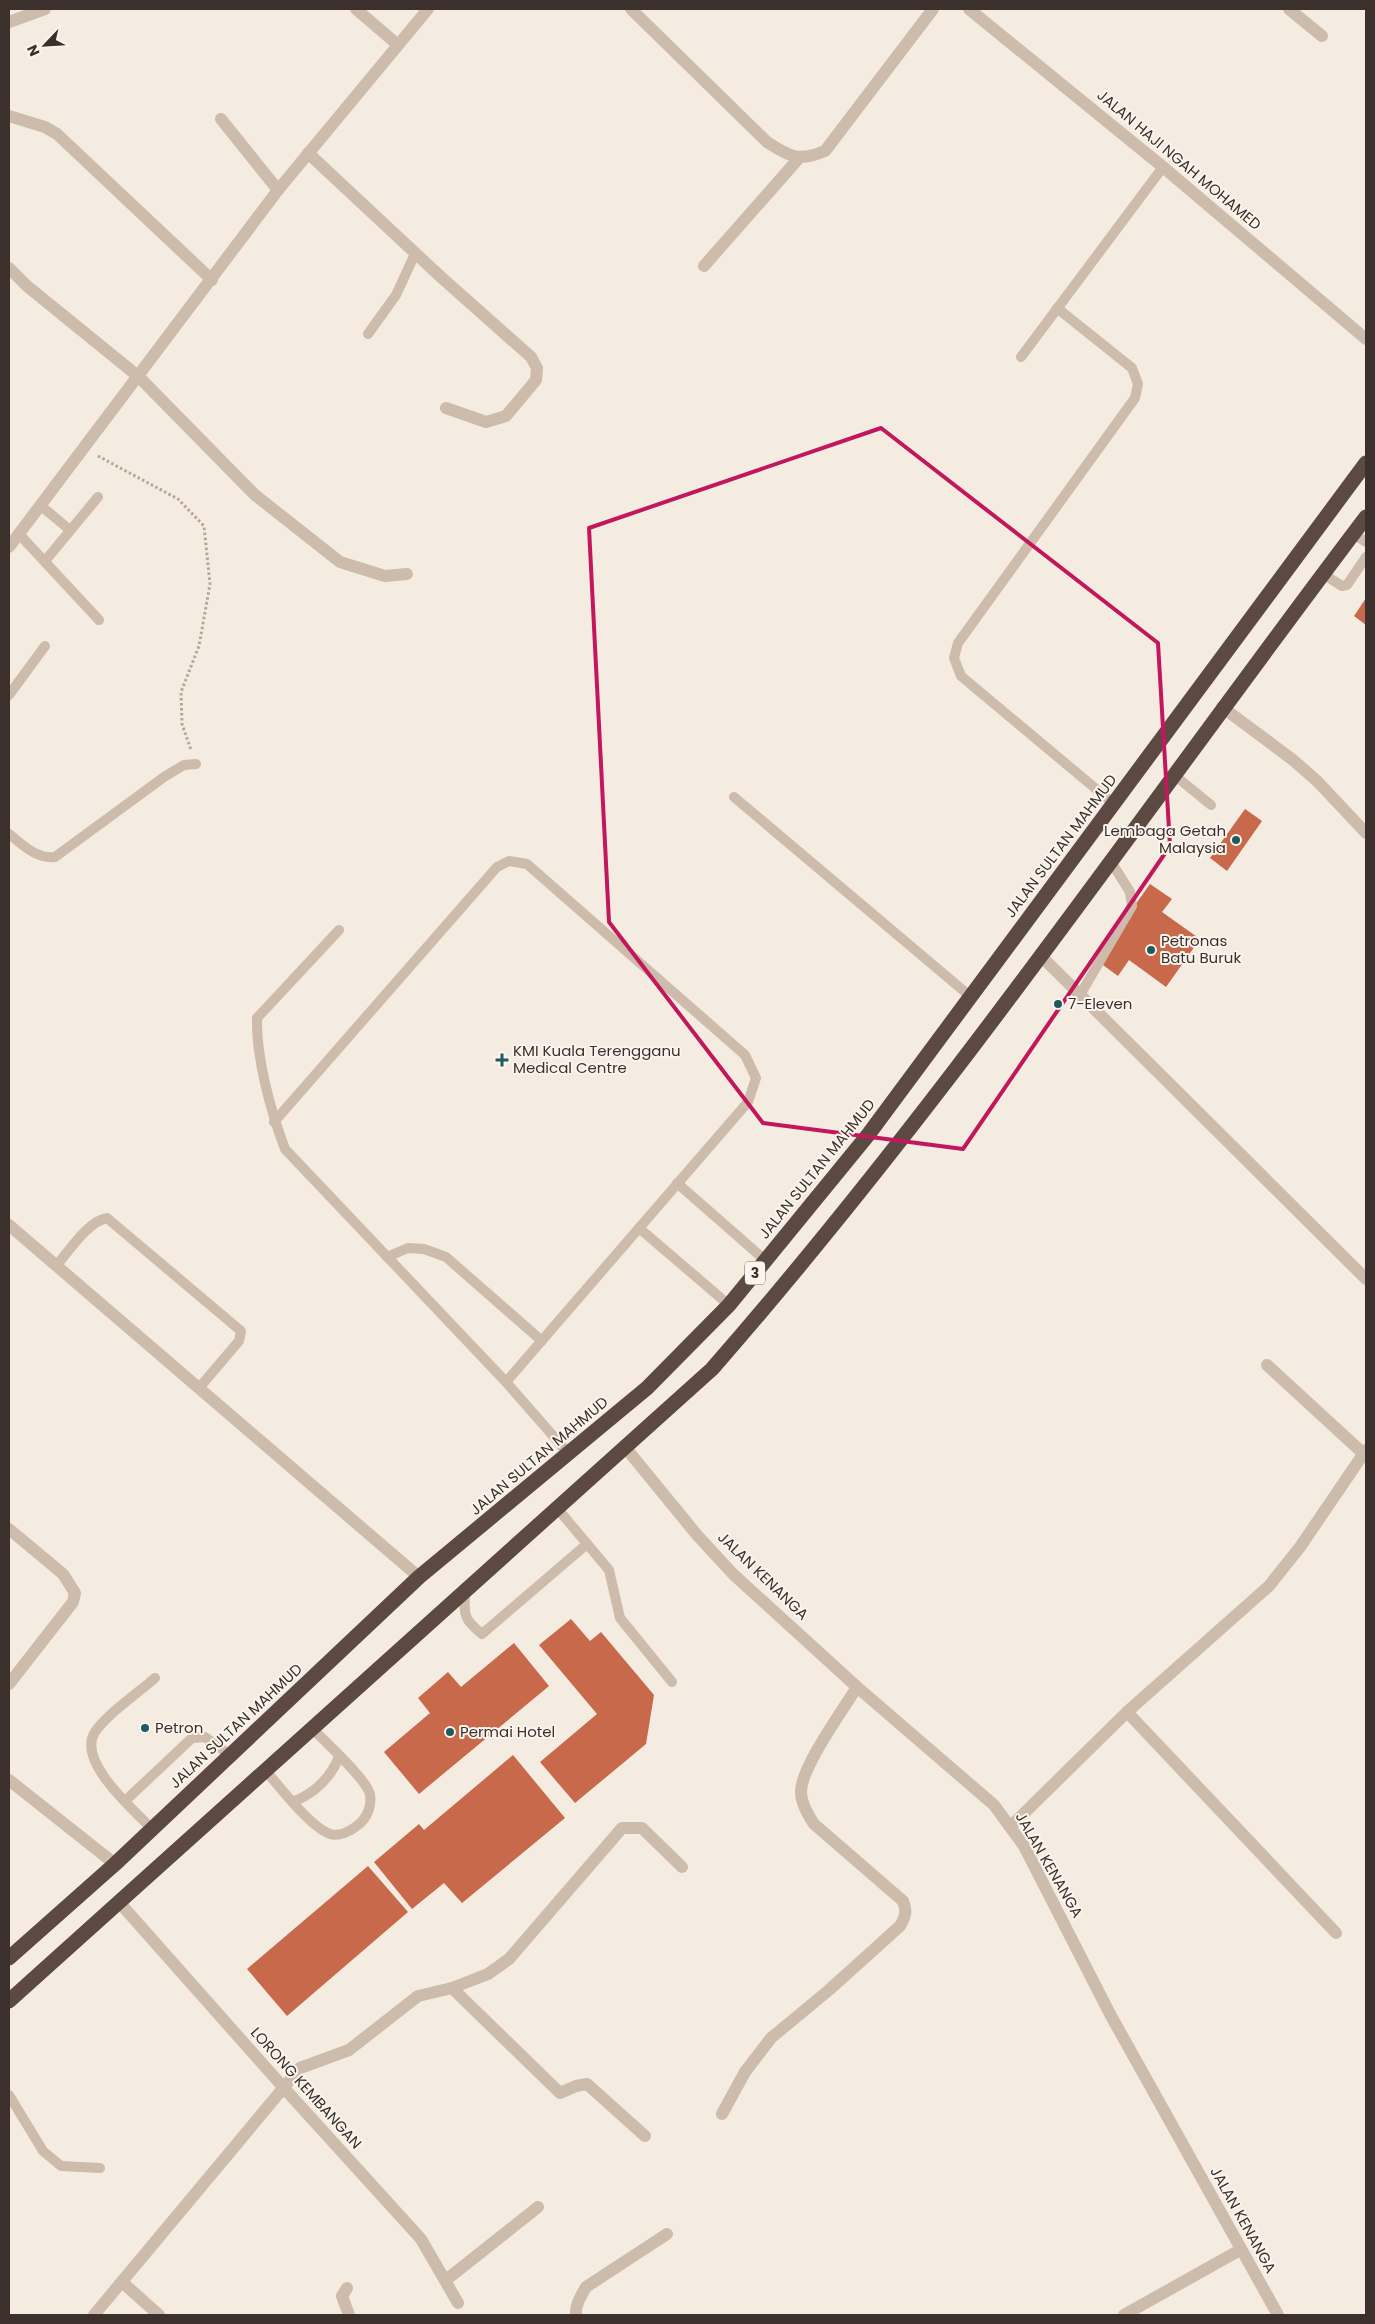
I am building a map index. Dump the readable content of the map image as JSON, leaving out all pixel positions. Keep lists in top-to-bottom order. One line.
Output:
{"streets":{"highway":["JALAN SULTAN MAHMUD","3"],"street":["JALAN HAJI NGAH MOHAMED","JALAN KENANGA","LORONG KEMBANGAN"]},"crossings":[["3","JALAN KENANGA"],["3","LORONG KEMBANGAN"]],"places":{"other":["Lembaga Getah Malaysia","Petronas Batu Buruk","7-Eleven","Petron","Permai Hotel"],"health":["KMI Kuala Terengganu Medical Centre"]},"north":"bottom left"}
